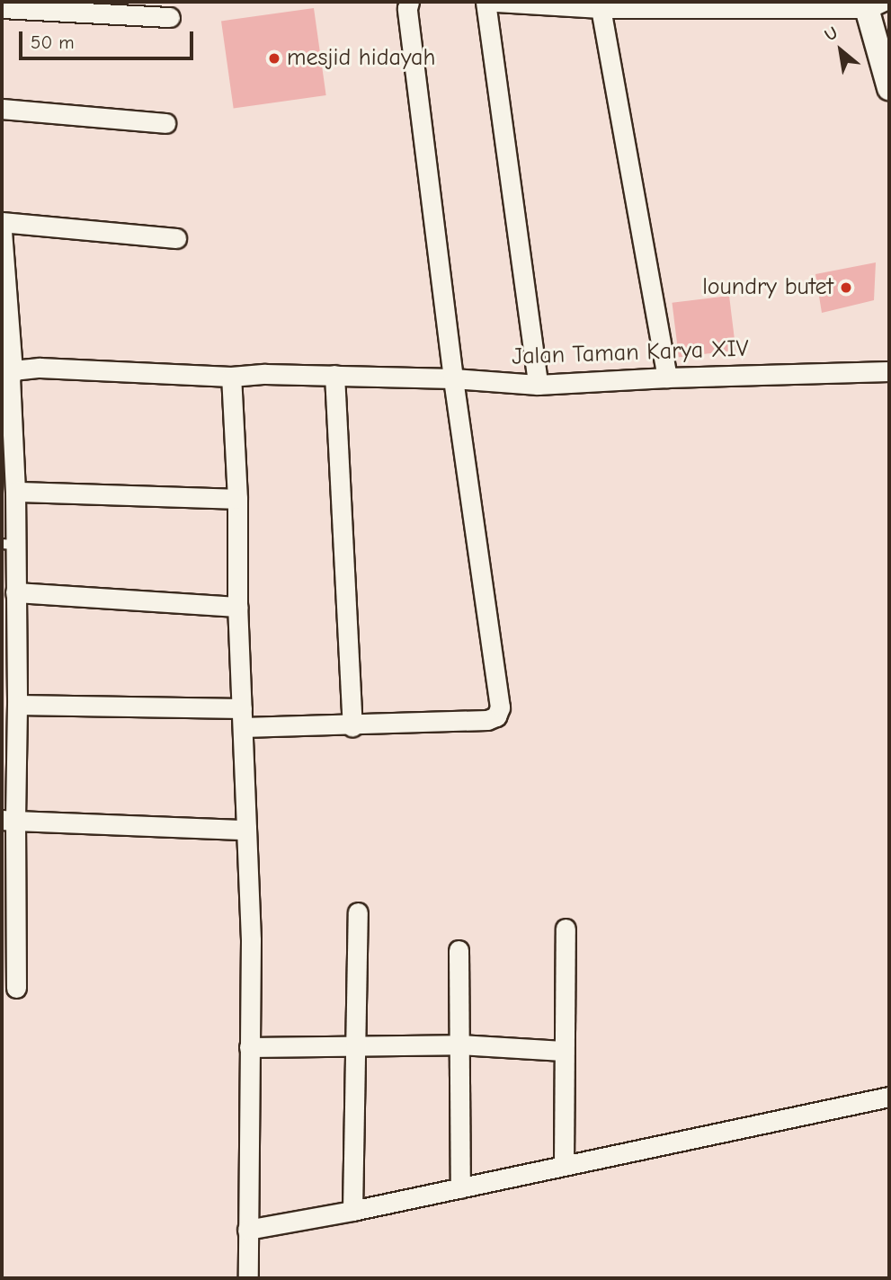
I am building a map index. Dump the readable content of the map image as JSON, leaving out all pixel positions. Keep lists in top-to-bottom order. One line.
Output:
{"streets":{"street":["Jalan Taman Karya XIV"]},"places":["mesjid hidayah","loundry butet"],"scale_bar":"50 m","north":"top left"}
